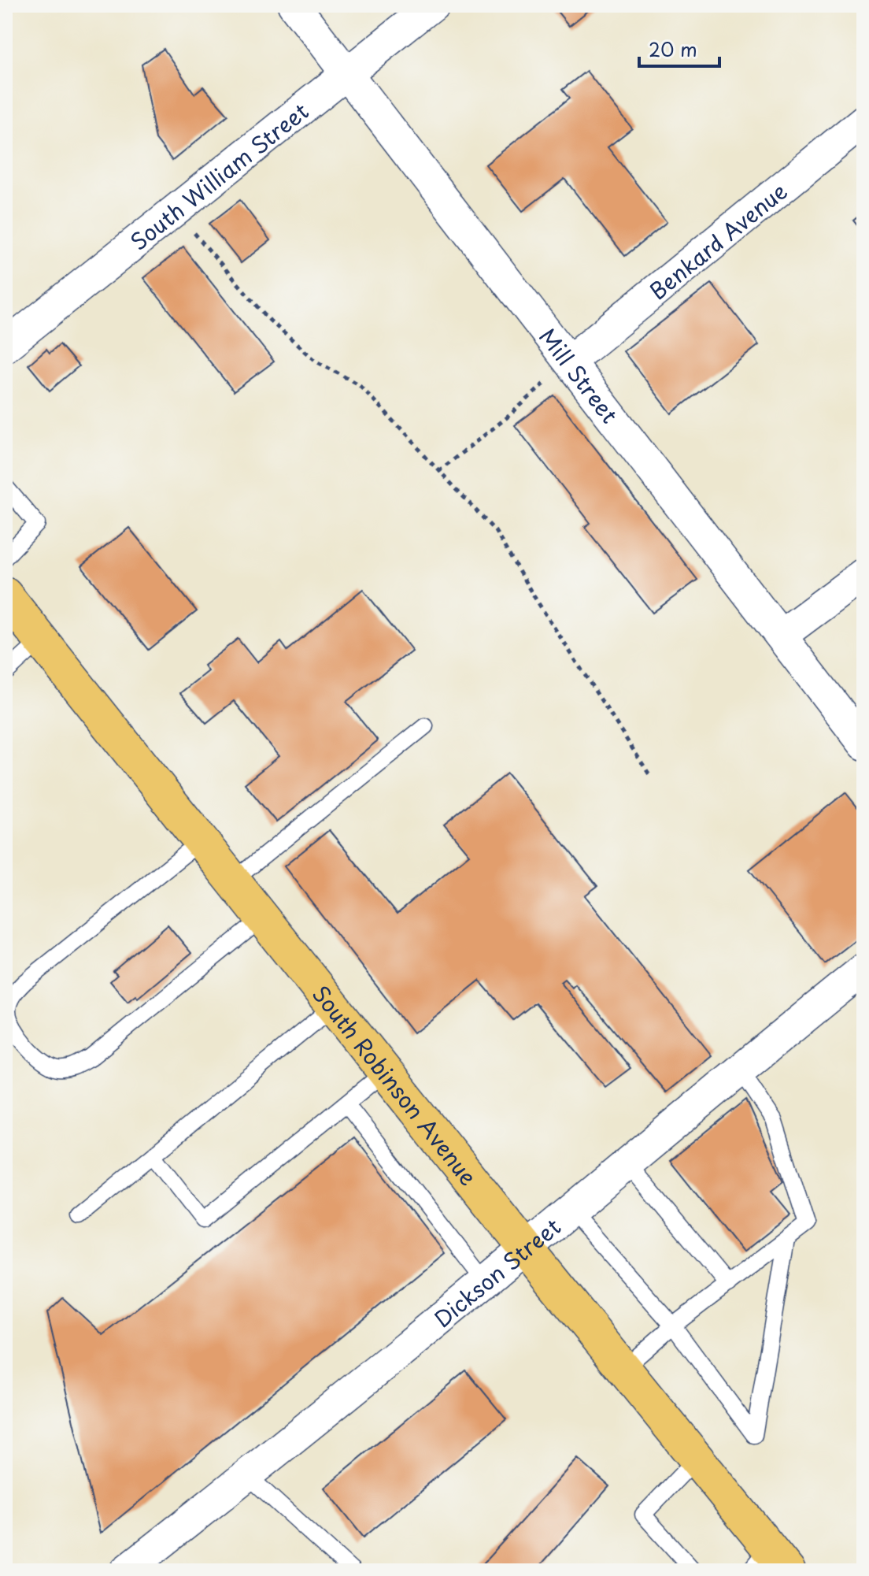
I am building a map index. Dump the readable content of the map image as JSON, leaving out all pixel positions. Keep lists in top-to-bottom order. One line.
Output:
{"streets":{"highway":["South Robinson Avenue"],"street":["South William Street","Benkard Avenue","Mill Street","Dickson Street"]},"crossings":[["South William Street","Mill Street"],["Benkard Avenue","Mill Street"],["South Robinson Avenue","Dickson Street"]],"scale_bar":"20 m"}
